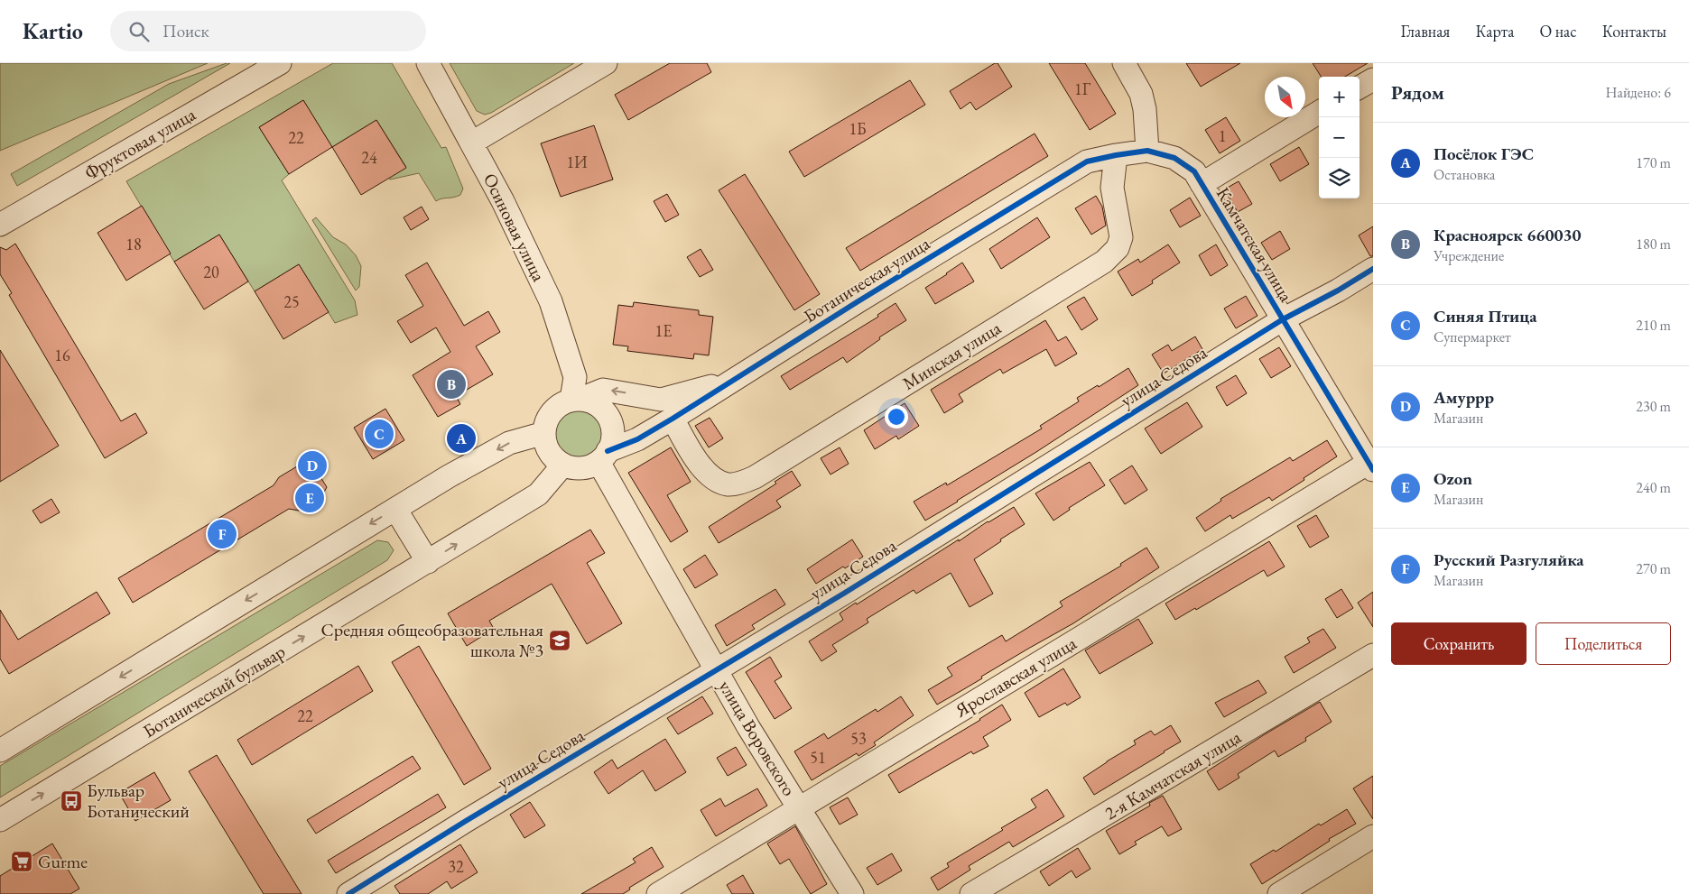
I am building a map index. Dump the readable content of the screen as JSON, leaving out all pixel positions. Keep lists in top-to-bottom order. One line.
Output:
{"streets":{"street":["Фруктовая улица","Осиновая улица","Камчатская улица","Ботаническая улица","Минская улица","улица Седова","Ярославская улица","Ботанический бульвар","улица Воровского","2-я Камчатская улица"]},"crossings":[["Осиновая улица","Ботаническая улица"],["Осиновая улица","Ботанический бульвар"],["Осиновая улица","улица Воровского"],["Камчатская улица","Ботаническая улица"],["Камчатская улица","улица Седова"],["Камчатская улица","Ярославская улица"],["Ботаническая улица","Минская улица"],["Ботаническая улица","Ботанический бульвар"],["Ботаническая улица","улица Воровского"],["улица Седова","улица Воровского"],["Ярославская улица","улица Воровского"],["Ботанический бульвар","улица Воровского"]],"places":{"school or university":["Средняя общеобразовательная школа №3"],"bus stop":["Бульвар Ботанический"],"supermarket":["Gurme"]},"house_numbers":["1Г","1Б","1","22","24","1И","18","20","25","1Е","16","22","53","51","32"],"north":"bottom right","page":{"header":"Kartio","search":"Поиск","nav":["Главная","Карта","О нас","Контакты"],"heading":["Рядом","Найдено: 6"],"map_buttons":["+","−"],"list":[{"mark":"A","name":"Посёлок ГЭС","note":"Остановка","value":"170 m"},{"mark":"B","name":"Красноярск 660030","note":"Учреждение","value":"180 m"},{"mark":"C","name":"Синяя Птица","note":"Супермаркет","value":"210 m"},{"mark":"D","name":"Амуррр","note":"Магазин","value":"230 m"},{"mark":"E","name":"Ozon","note":"Магазин","value":"240 m"},{"mark":"F","name":"Русский Разгуляйка","note":"Магазин","value":"270 m"}],"pins":["B","C","A","D","E","F"],"buttons":["Сохранить","Поделиться"]}}
